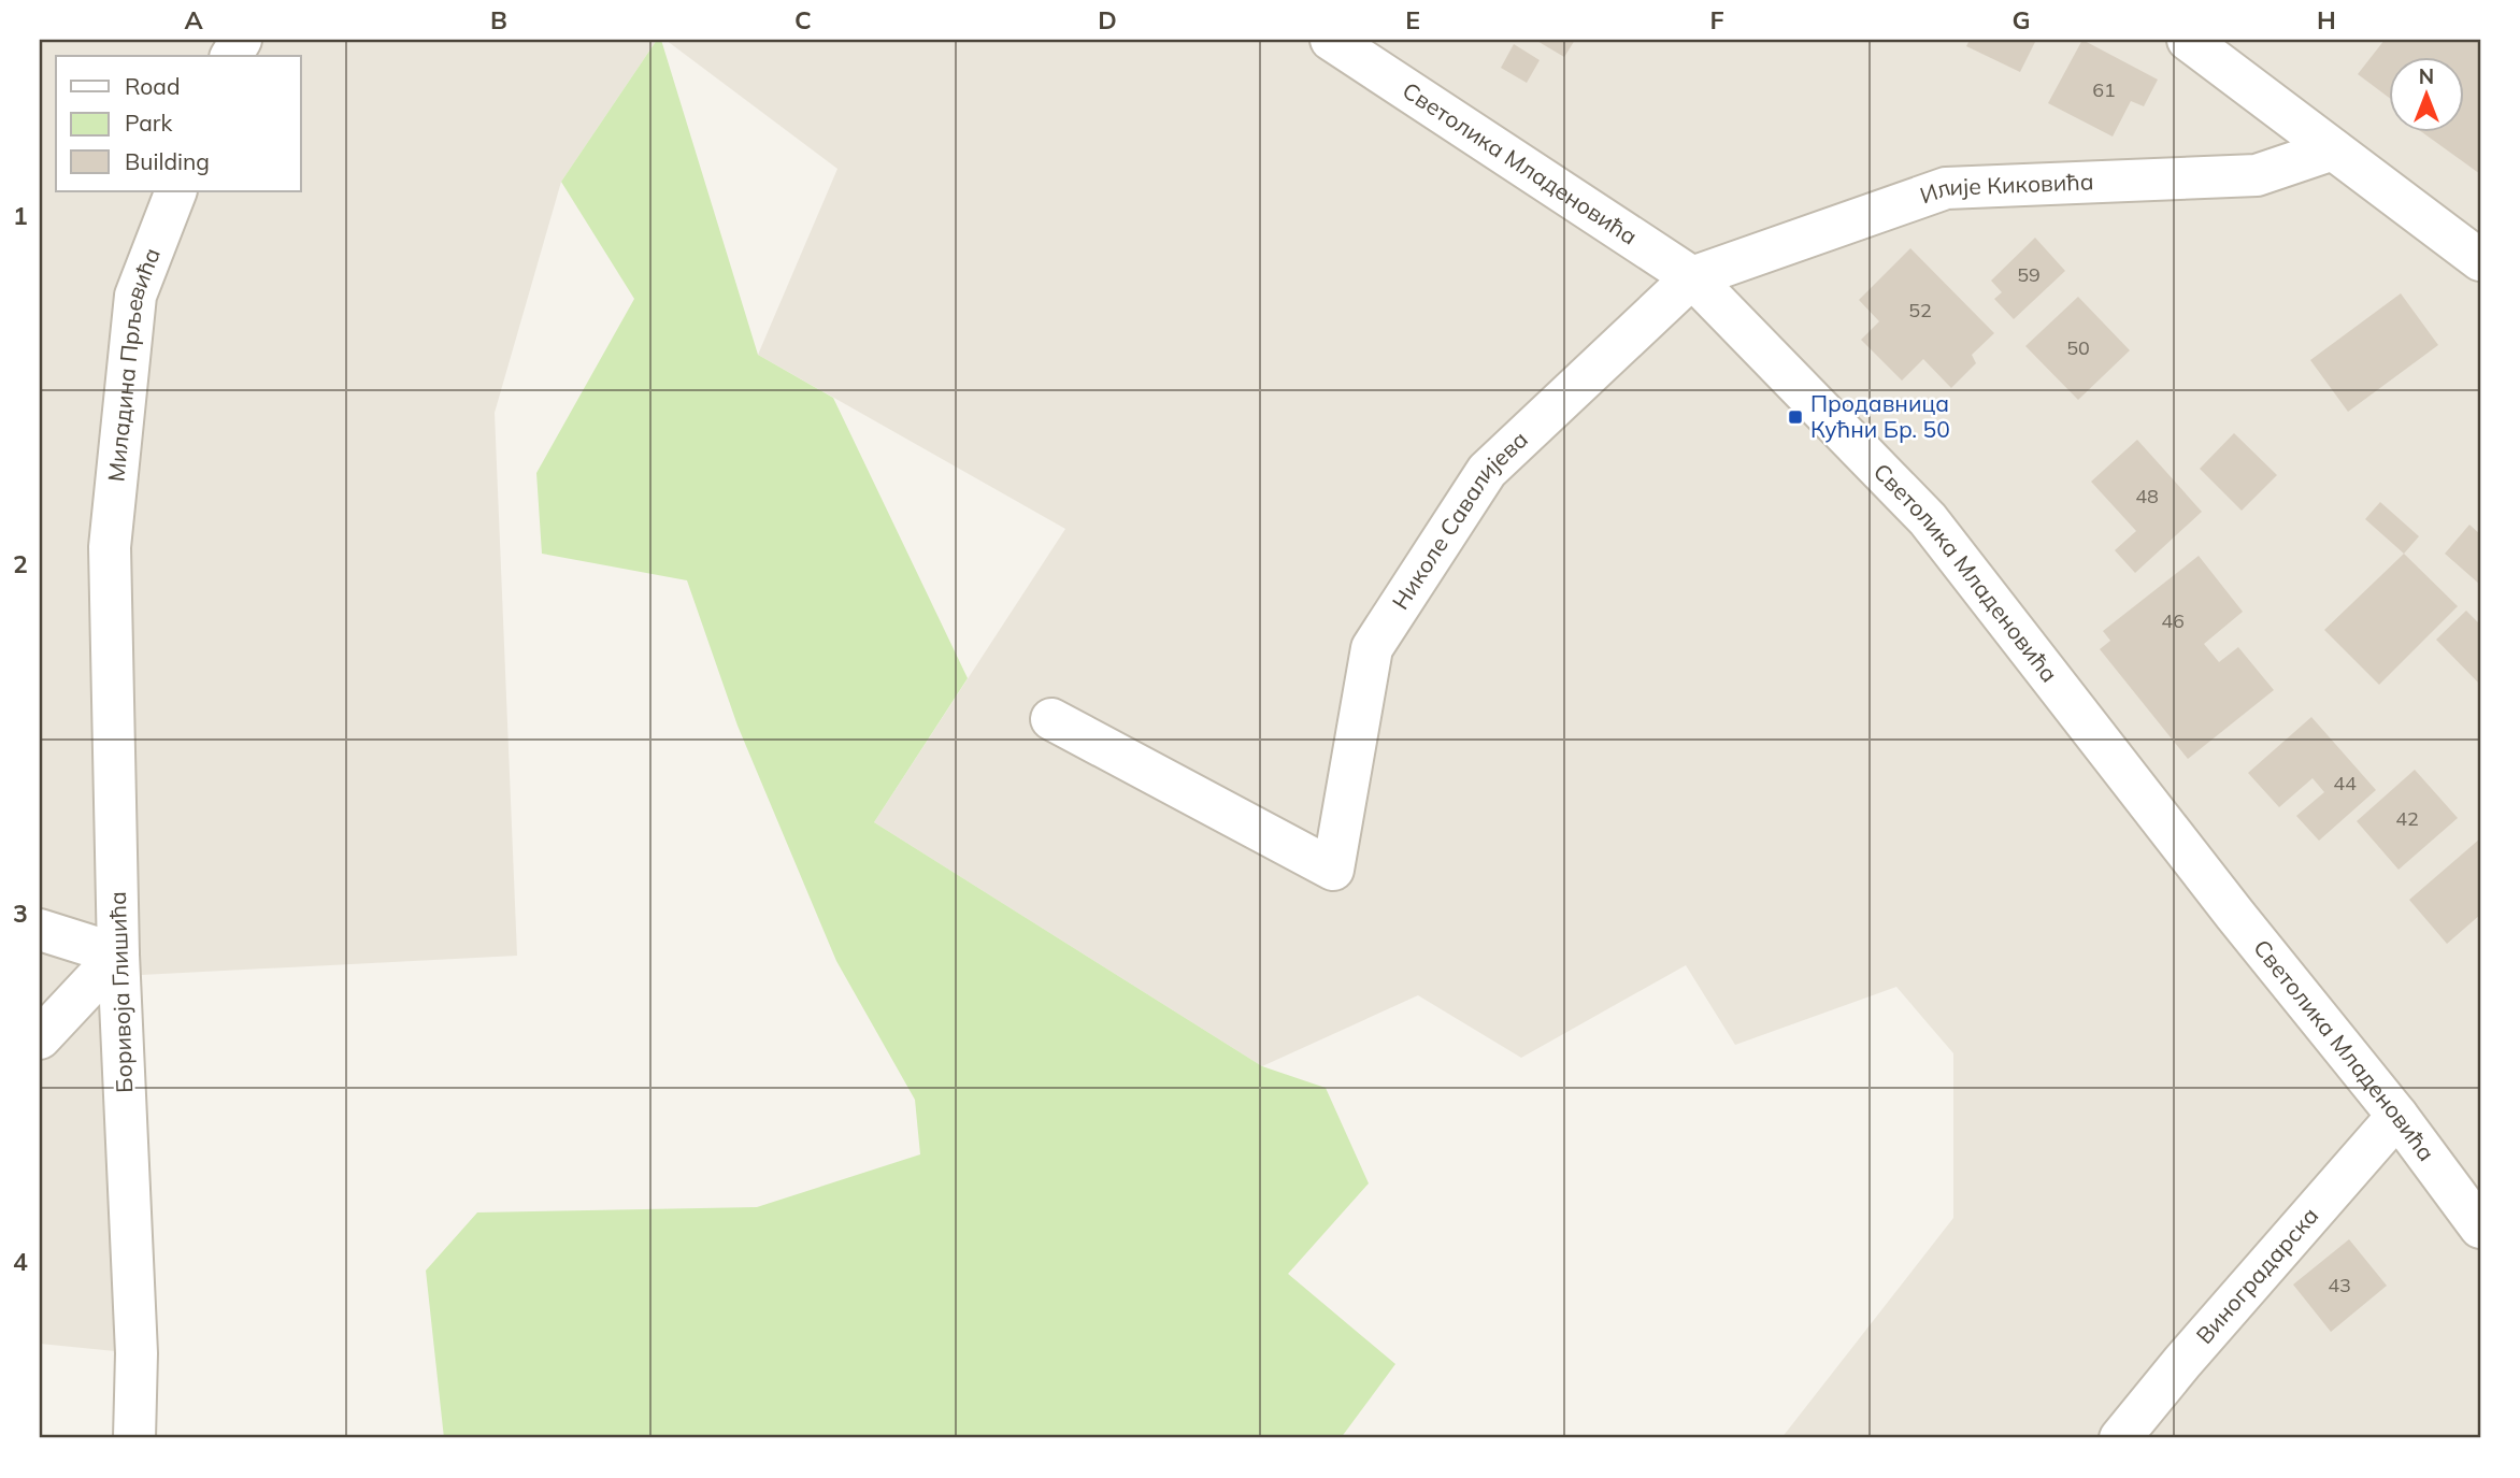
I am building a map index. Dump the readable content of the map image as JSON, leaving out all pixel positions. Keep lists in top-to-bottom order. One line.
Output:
{"streets":{"street":["Светолика Младеновића","Илије Киковића","Миладина Прљевића","Николе Савалијева","Боривоја Глишића","Виноградарска"]},"crossings":[["Светолика Младеновића","Илије Киковића"],["Светолика Младеновића","Николе Савалијева"],["Светолика Младеновића","Виноградарска"],["Илије Киковића","Николе Савалијева"],["Миладина Прљевића","Боривоја Глишића"]],"places":{"transit":["Продавница Кућни Бр. 50"]},"house_numbers":["61","59","52","50","48","46","44","42","43"],"legend":["Road","Park","Building"],"north":"top","grid":{"columns":["A","B","C","D","E","F","G","H"],"rows":["1","2","3","4"]}}
